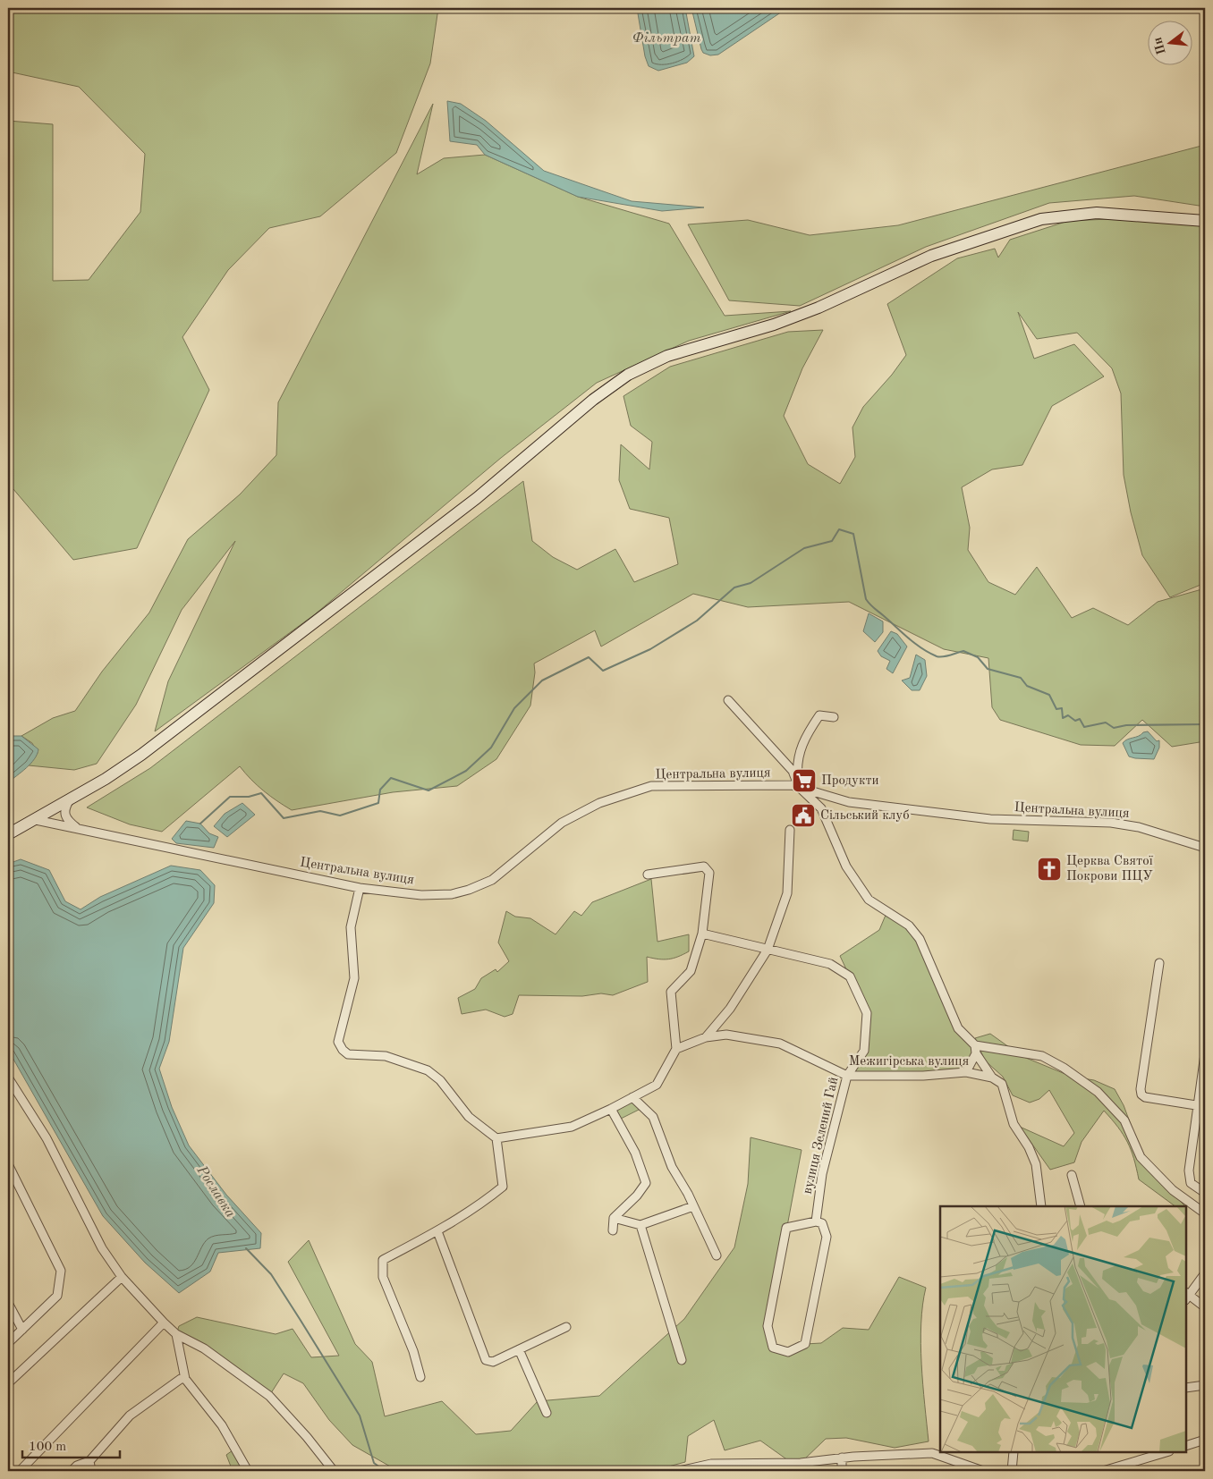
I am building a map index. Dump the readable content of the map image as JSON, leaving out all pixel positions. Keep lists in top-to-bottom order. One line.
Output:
{"streets":{"street":["Центральна вулиця","Межигірська вулиця","вулиця Зелений Гай"]},"crossings":[["Межигірська вулиця","вулиця Зелений Гай"]],"water":["Фільтрат","Рославка"],"places":{"supermarket":["Продукти"],"public building":["Сільський клуб"],"church":["Церква Святої Покрови ПЦУ"]},"scale_bar":"100 m","north":"left"}
